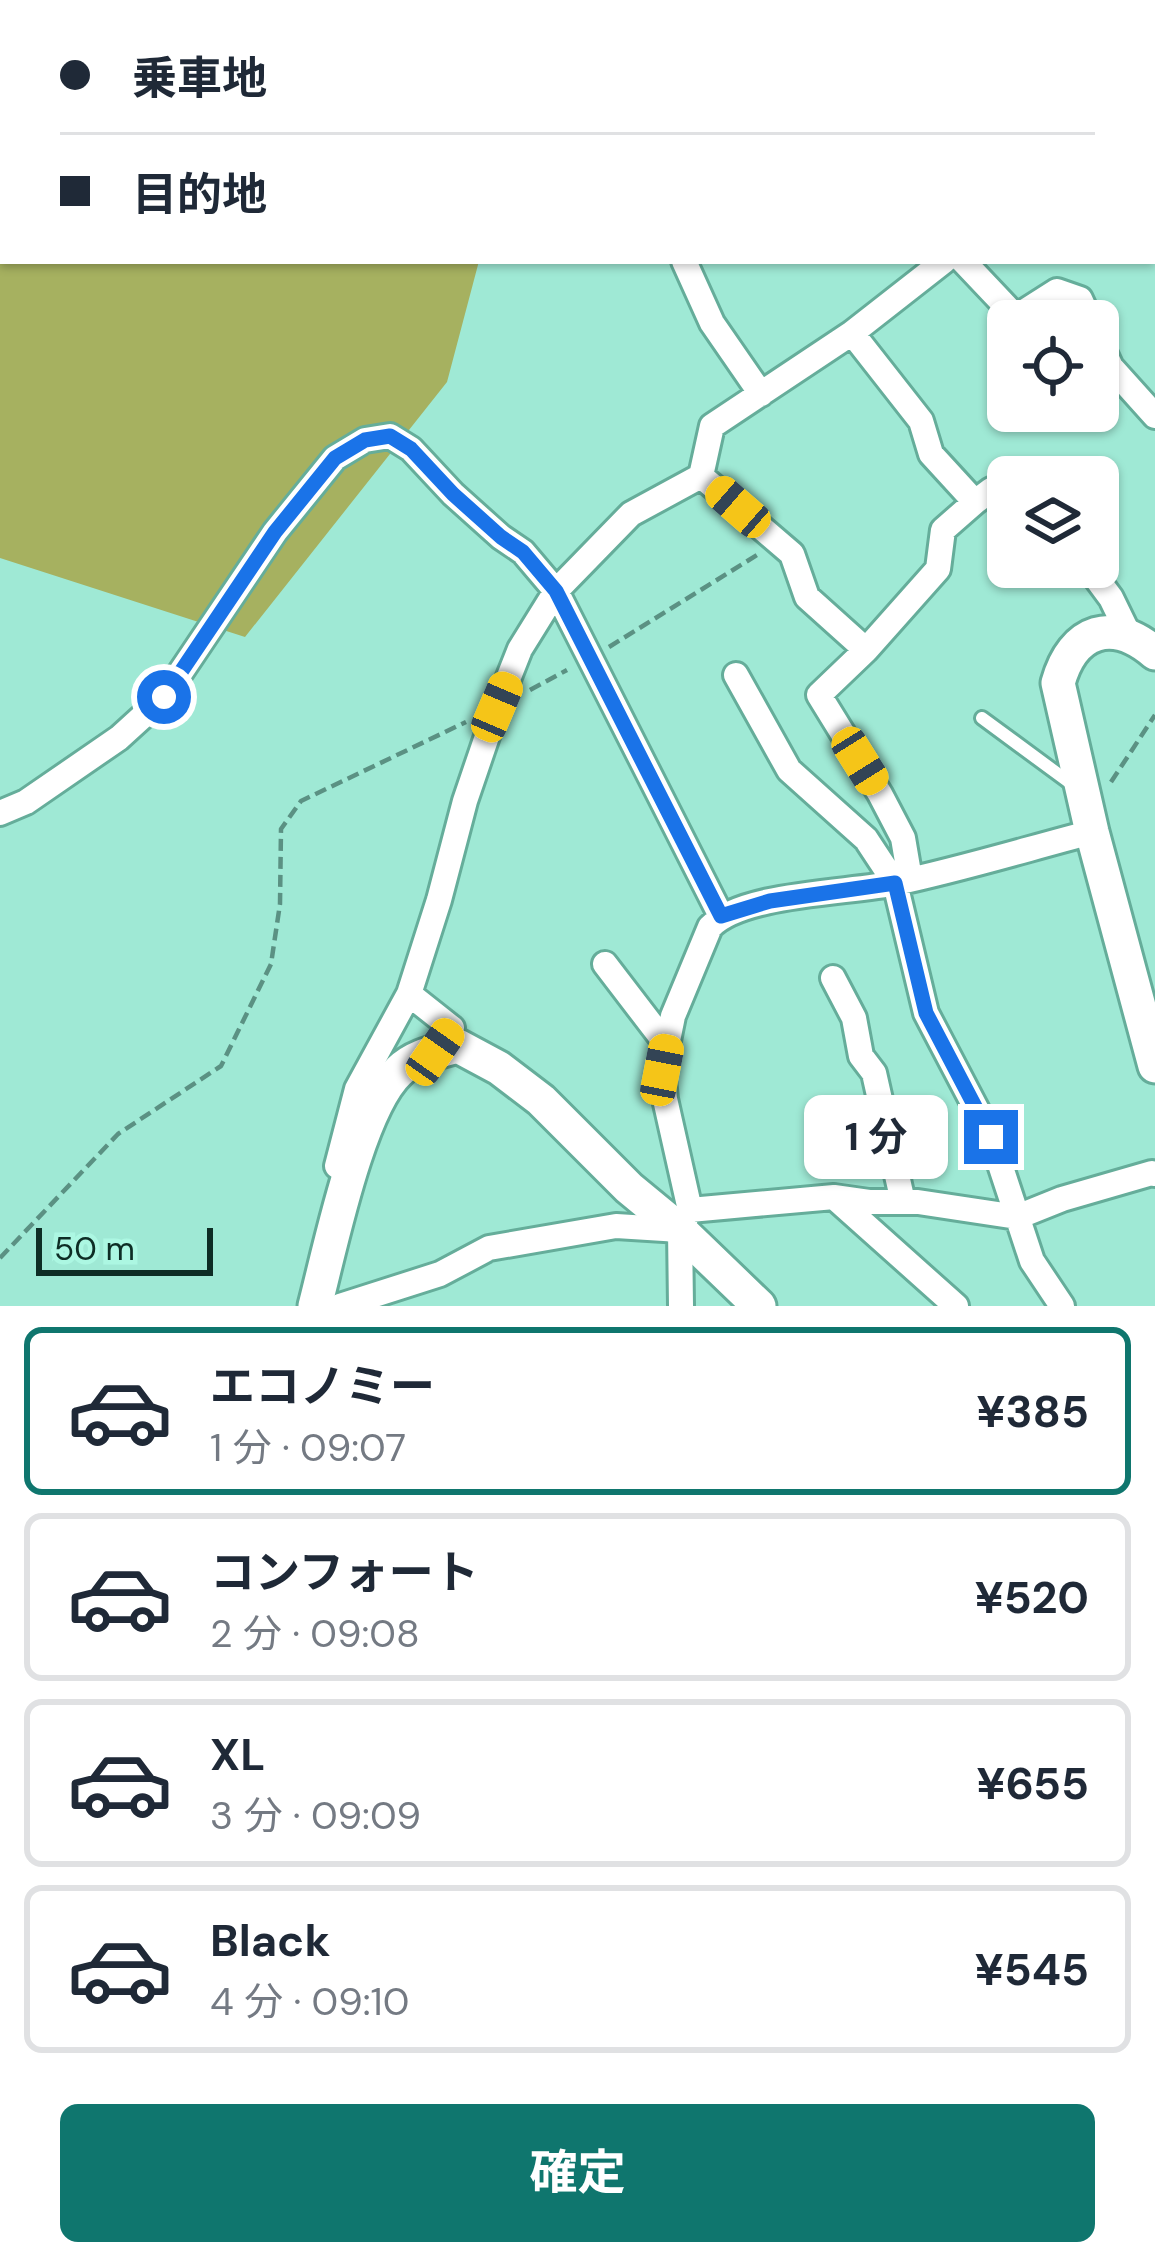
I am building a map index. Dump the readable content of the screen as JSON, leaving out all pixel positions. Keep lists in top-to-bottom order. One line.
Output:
{"scale_bar":"50 m","page":{"banner":["乗車地","目的地"],"bubble":"1 分","scale":"50 m","list":[{"name":"エコノミー","note":"1 分 · 09:07","value":"¥385"},{"name":"コンフォート","note":"2 分 · 09:08","value":"¥520"},{"name":"XL","note":"3 分 · 09:09","value":"¥655"},{"name":"Black","note":"4 分 · 09:10","value":"¥545"}],"buttons":"確定"}}
